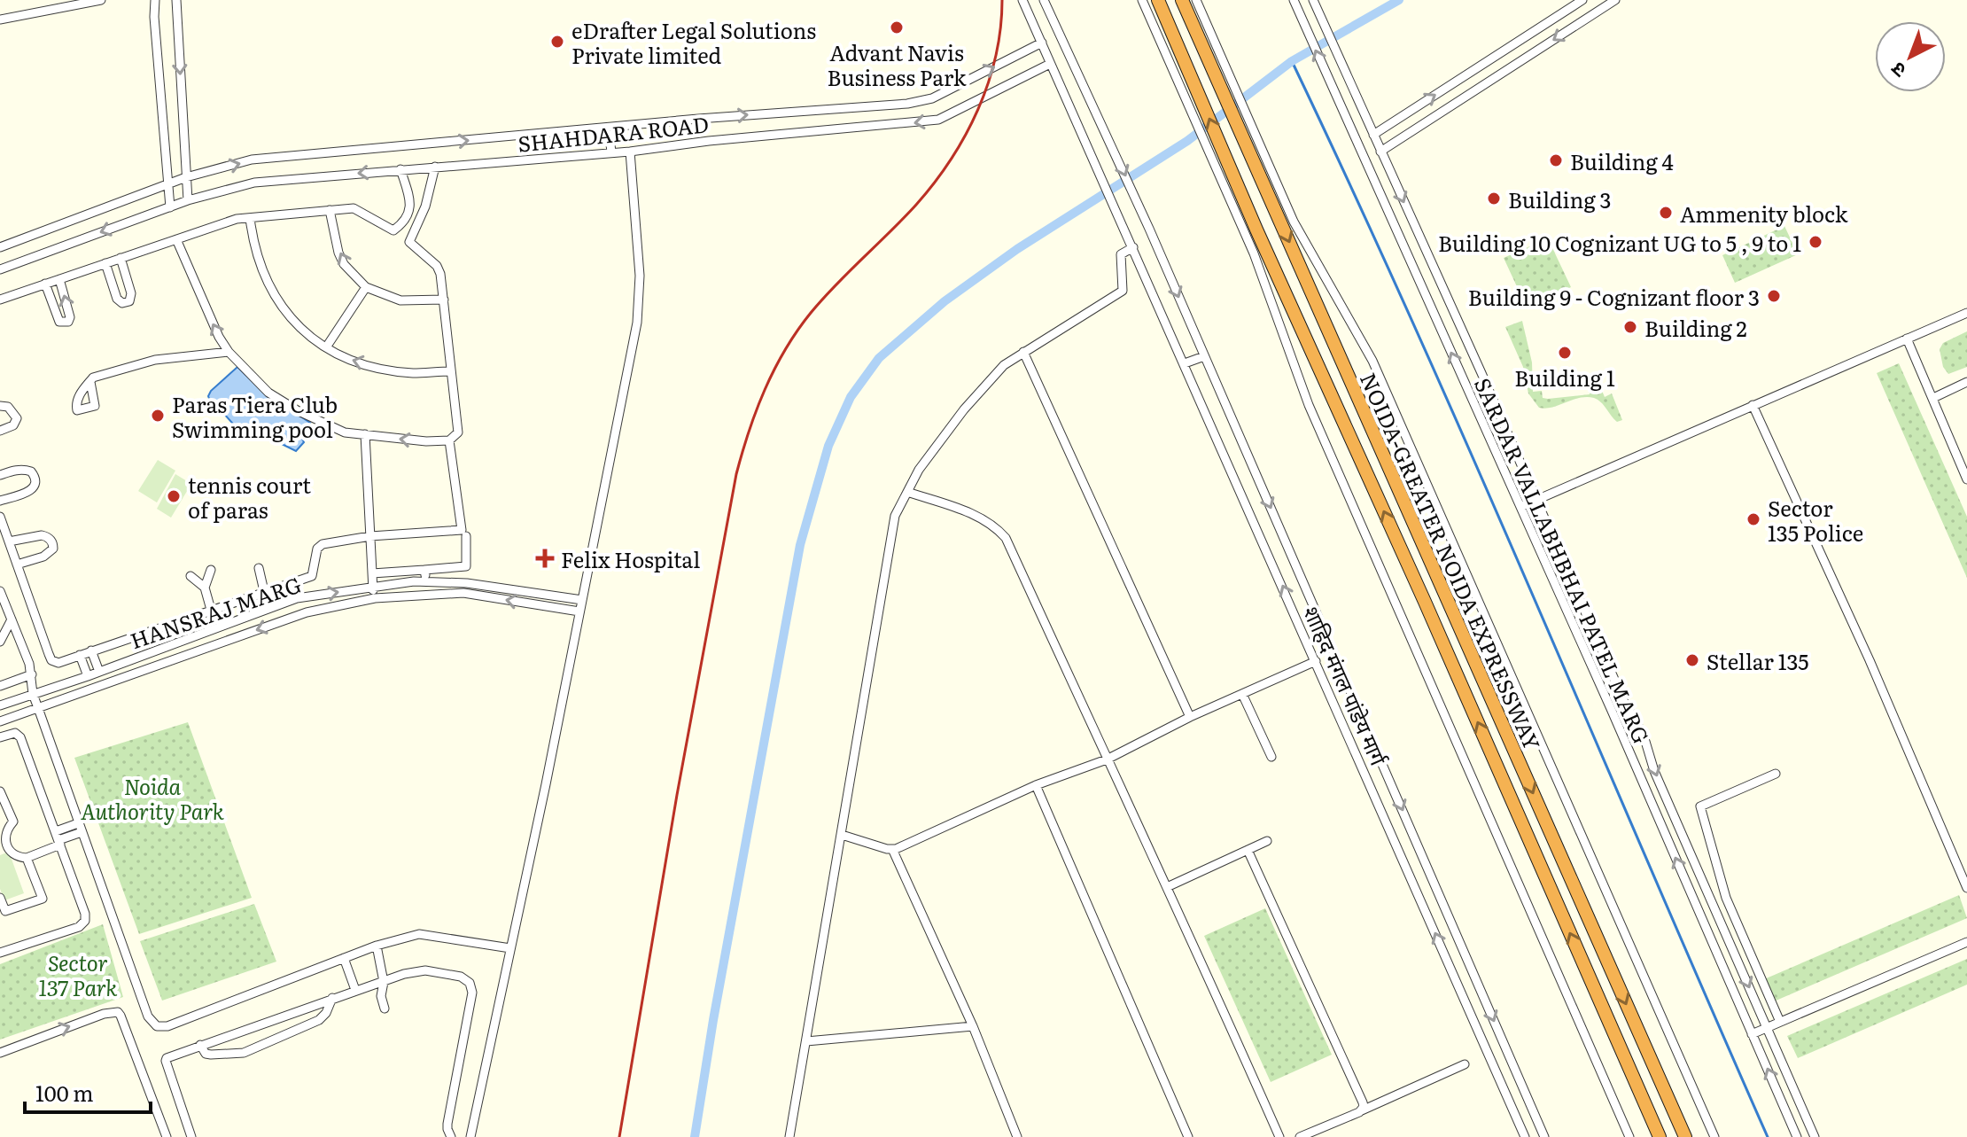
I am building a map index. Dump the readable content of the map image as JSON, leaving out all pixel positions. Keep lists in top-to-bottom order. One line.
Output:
{"streets":{"highway":["NOIDA-GREATER NOIDA EXPRESSWAY"],"street":["SHAHDARA ROAD","SARDAR VALLABHBHAI PATEL MARG","HANSRAJ MARG","शाहिद मंगल पांडेय मार्ग"]},"crossings":[["SHAHDARA ROAD","शाहिद मंगल पांडेय मार्ग"]],"parks":["Noida Authority Park","Sector 137 Park"],"places":{"other":["Advant Navis Business Park","eDrafter Legal Solutions Private limited","Building 4","Building 3","Ammenity block","Building 10 Cognizant UG to 5 , 9 to 1","Building 9 - Cognizant floor 3","Building 2","Building 1","Paras Tiera Club Swimming pool","tennis court of paras","Sector 135 Police","Stellar 135"],"health":["Felix Hospital"]},"scale_bar":"100 m","north":"bottom left"}
